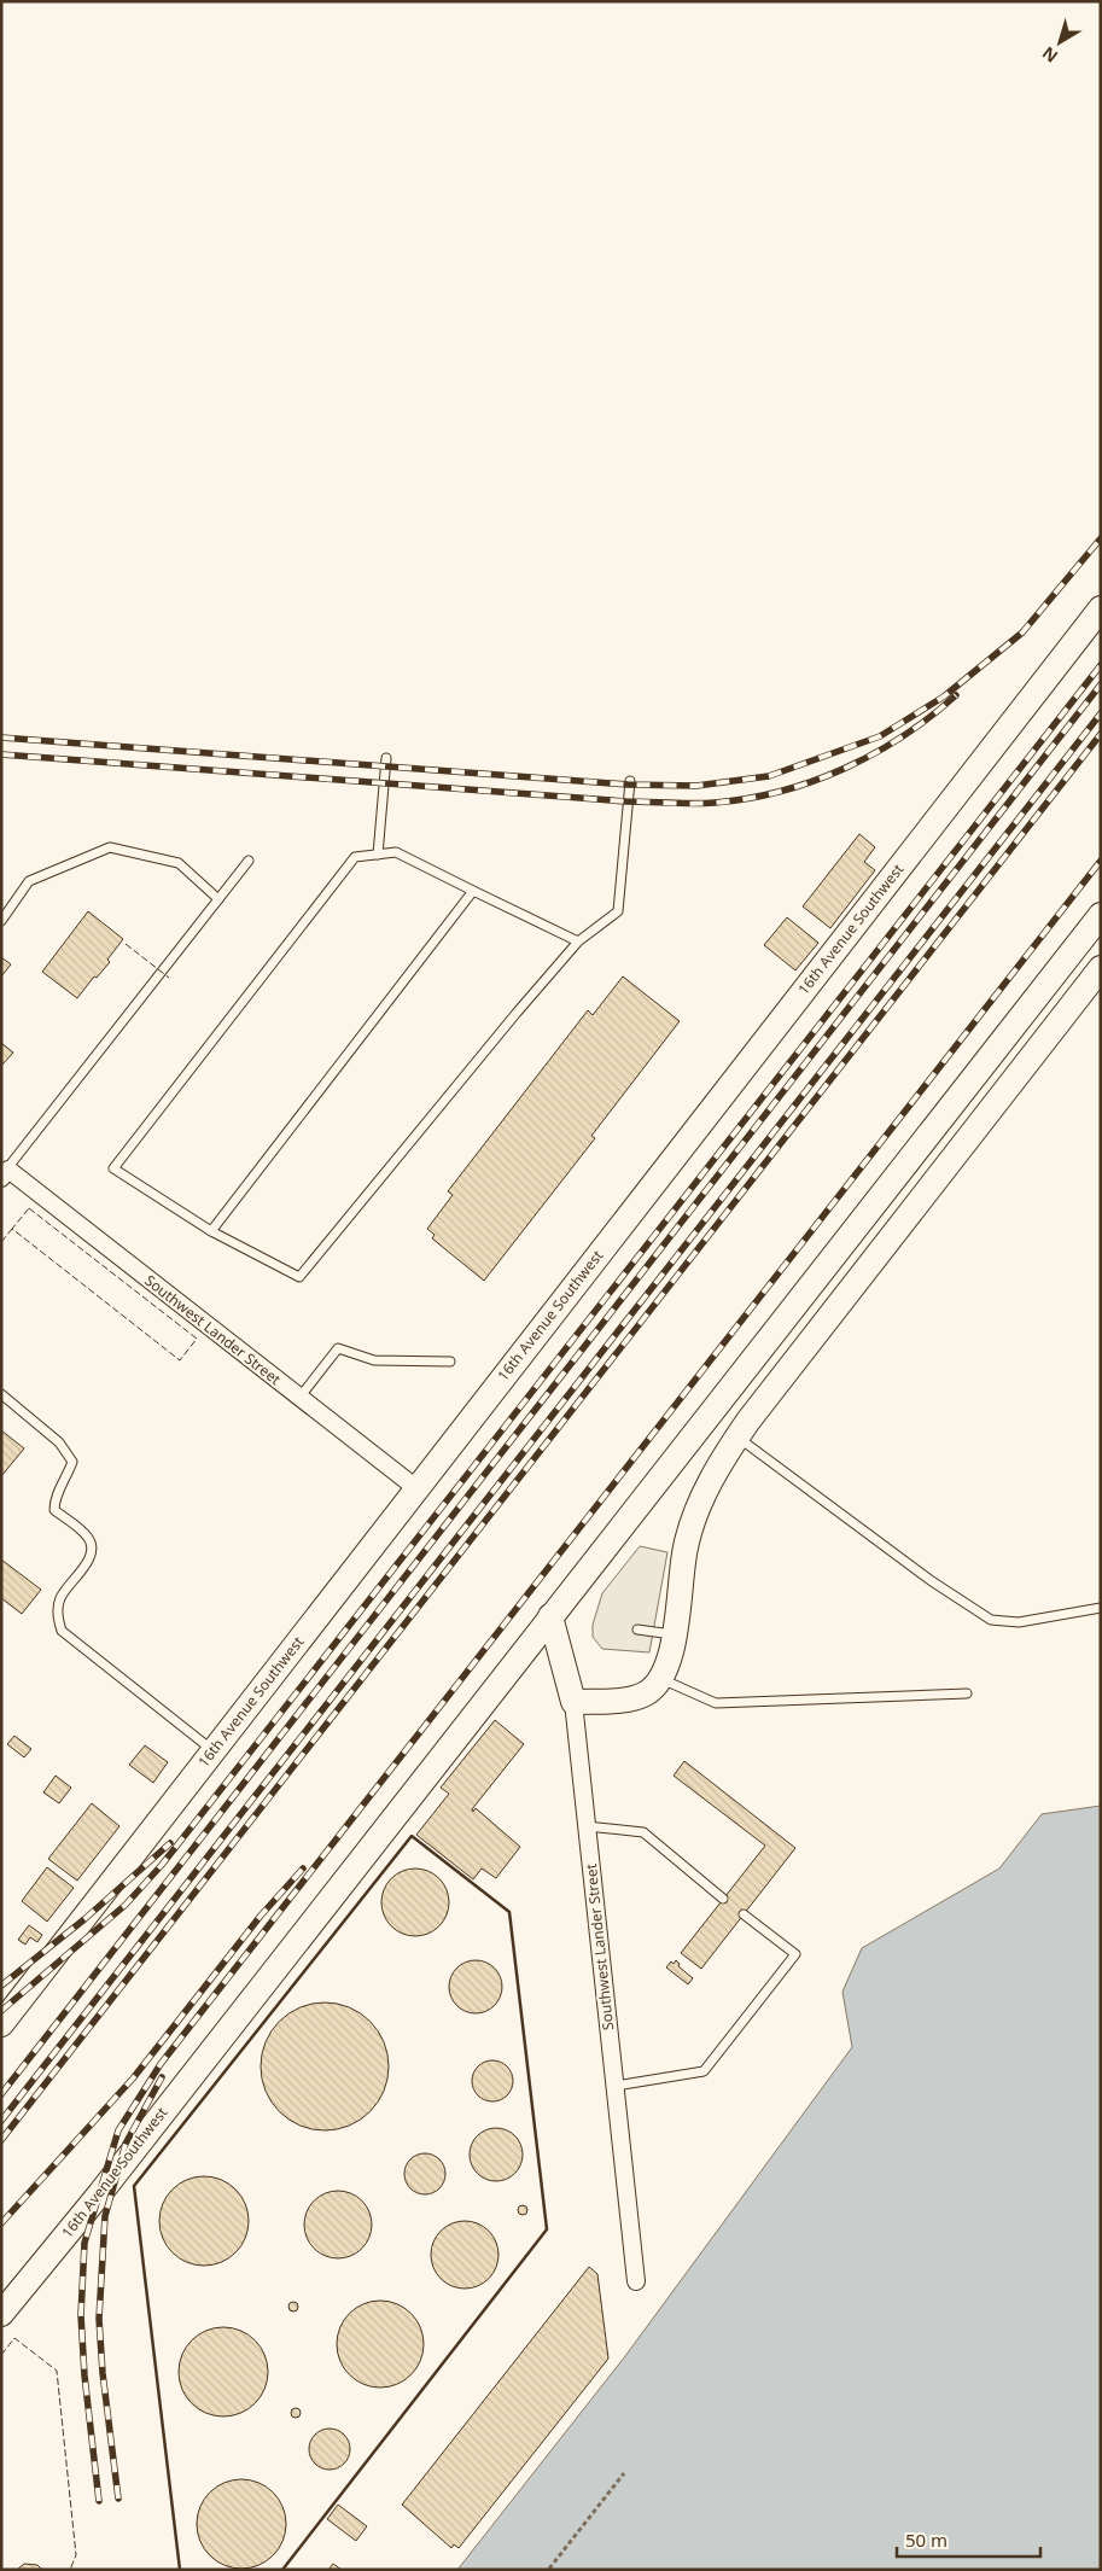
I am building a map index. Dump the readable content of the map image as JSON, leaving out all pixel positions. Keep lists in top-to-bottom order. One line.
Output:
{"streets":{"street":["16th Avenue Southwest","Southwest Lander Street"]},"crossings":[["16th Avenue Southwest","Southwest Lander Street"]],"scale_bar":"50 m","north":"bottom left"}
